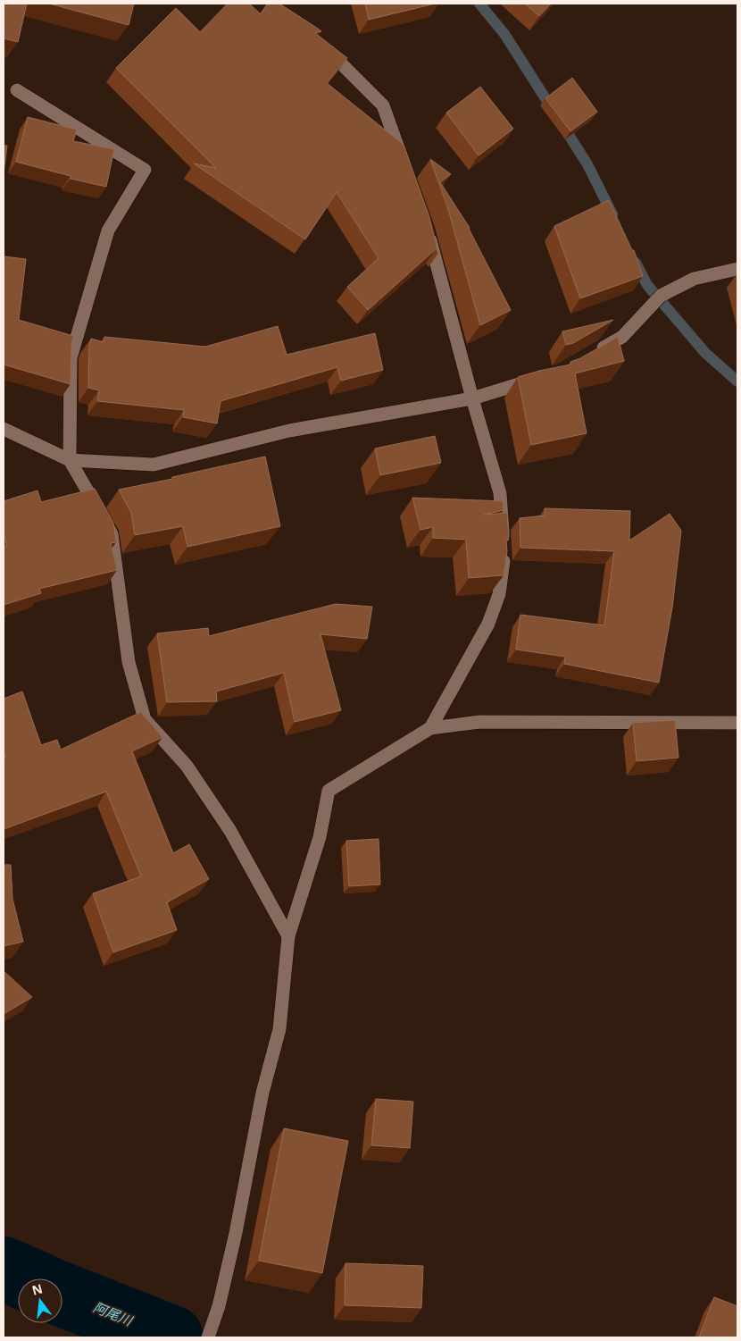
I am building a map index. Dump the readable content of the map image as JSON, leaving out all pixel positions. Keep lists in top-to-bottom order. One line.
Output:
{"water":["阿尾川"],"north":"top"}
